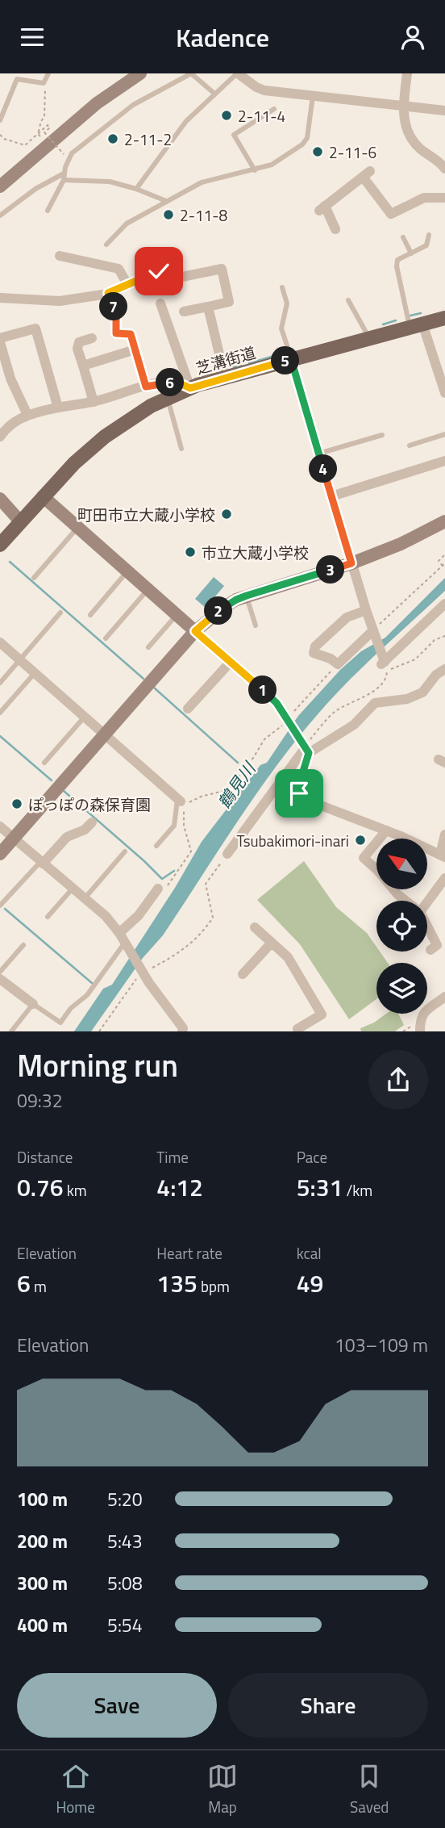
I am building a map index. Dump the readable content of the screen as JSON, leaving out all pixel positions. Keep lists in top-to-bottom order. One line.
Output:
{"streets":{"main road":["芝溝街道"]},"water":["鶴見川"],"places":["2-11-4","2-11-2","2-11-6","2-11-8","町田市立大蔵小学校","市立大蔵小学校","ぽっぽの森保育園","Tsubakimori-inari"],"north":"top left","page":{"header":"Kadence","pins":["7","5","6","4","3","2","1"],"heading":["Morning run","09:32"],"stats":[["Distance","0.76 km"],["Time","4:12"],["Pace","5:31 /km"],["Elevation","6 m"],["Heart rate","135 bpm"],["kcal","49"]],"chart":["Elevation","103–109 m"],"list":[{"name":"100 m","note":"5:20"},{"name":"200 m","note":"5:43"},{"name":"300 m","note":"5:08"},{"name":"400 m","note":"5:54"}],"buttons":["Save","Share"],"tabs":["Home","Map","Saved"]}}
